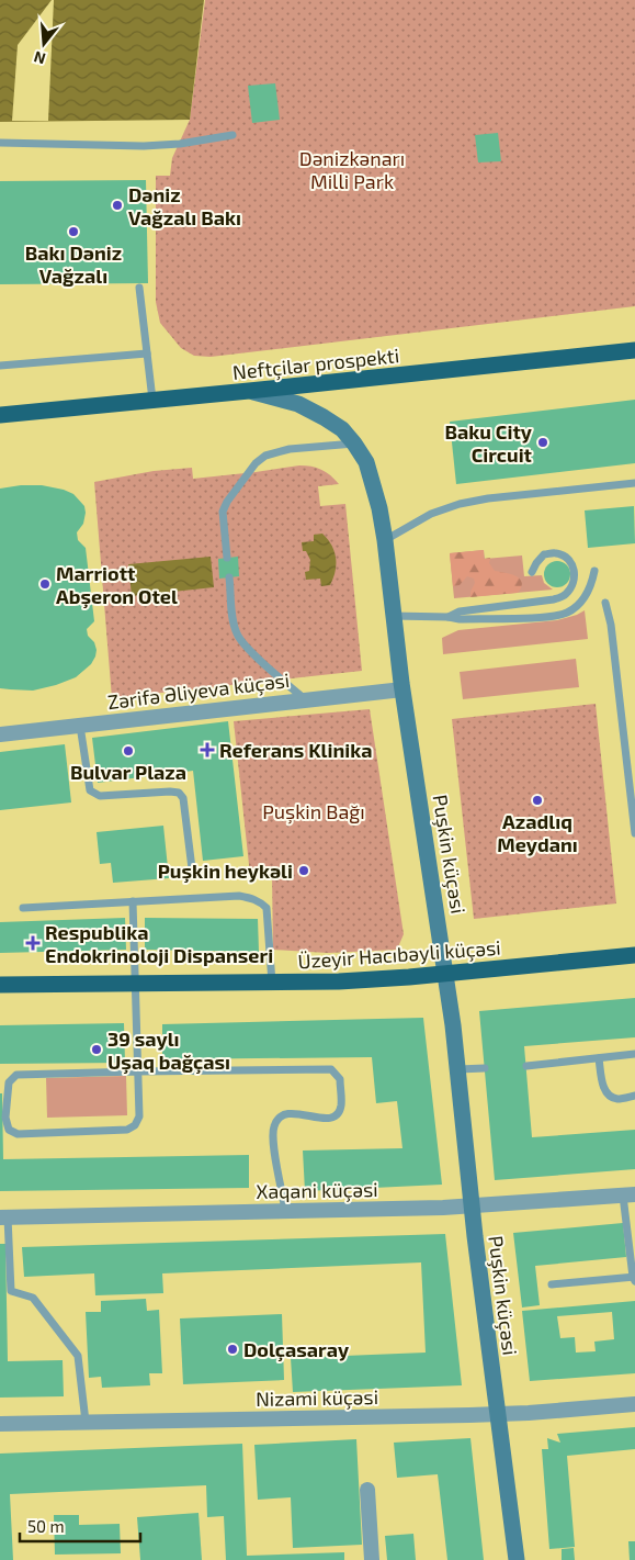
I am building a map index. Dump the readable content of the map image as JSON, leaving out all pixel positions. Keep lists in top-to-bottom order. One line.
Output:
{"streets":{"highway":["Neftçilər prospekti","Üzeyir Hacıbəyli küçəsi"],"main road":["Puşkin küçəsi"],"street":["Zərifə Əliyeva küçəsi","Xaqani küçəsi","Nizami küçəsi"]},"crossings":[["Neftçilər prospekti","Puşkin küçəsi"],["Zərifə Əliyeva küçəsi","Puşkin küçəsi"],["Puşkin küçəsi","Üzeyir Hacıbəyli küçəsi"],["Puşkin küçəsi","Xaqani küçəsi"],["Puşkin küçəsi","Nizami küçəsi"]],"parks":["Dənizkənarı Milli Park","Puşkin Bağı"],"places":{"other":["Dəniz Vağzalı Bakı","Bakı Dəniz Vağzalı","Baku City Circuit","Marriott Abşeron Otel","Bulvar Plaza","Azadlıq Meydanı","Puşkin heykəli","39 saylı Uşaq bağçası","Dolçasaray"],"health":["Referans Klinika","Respublika Endokrinoloji Dispanseri"]},"scale_bar":"50 m","north":"bottom"}
